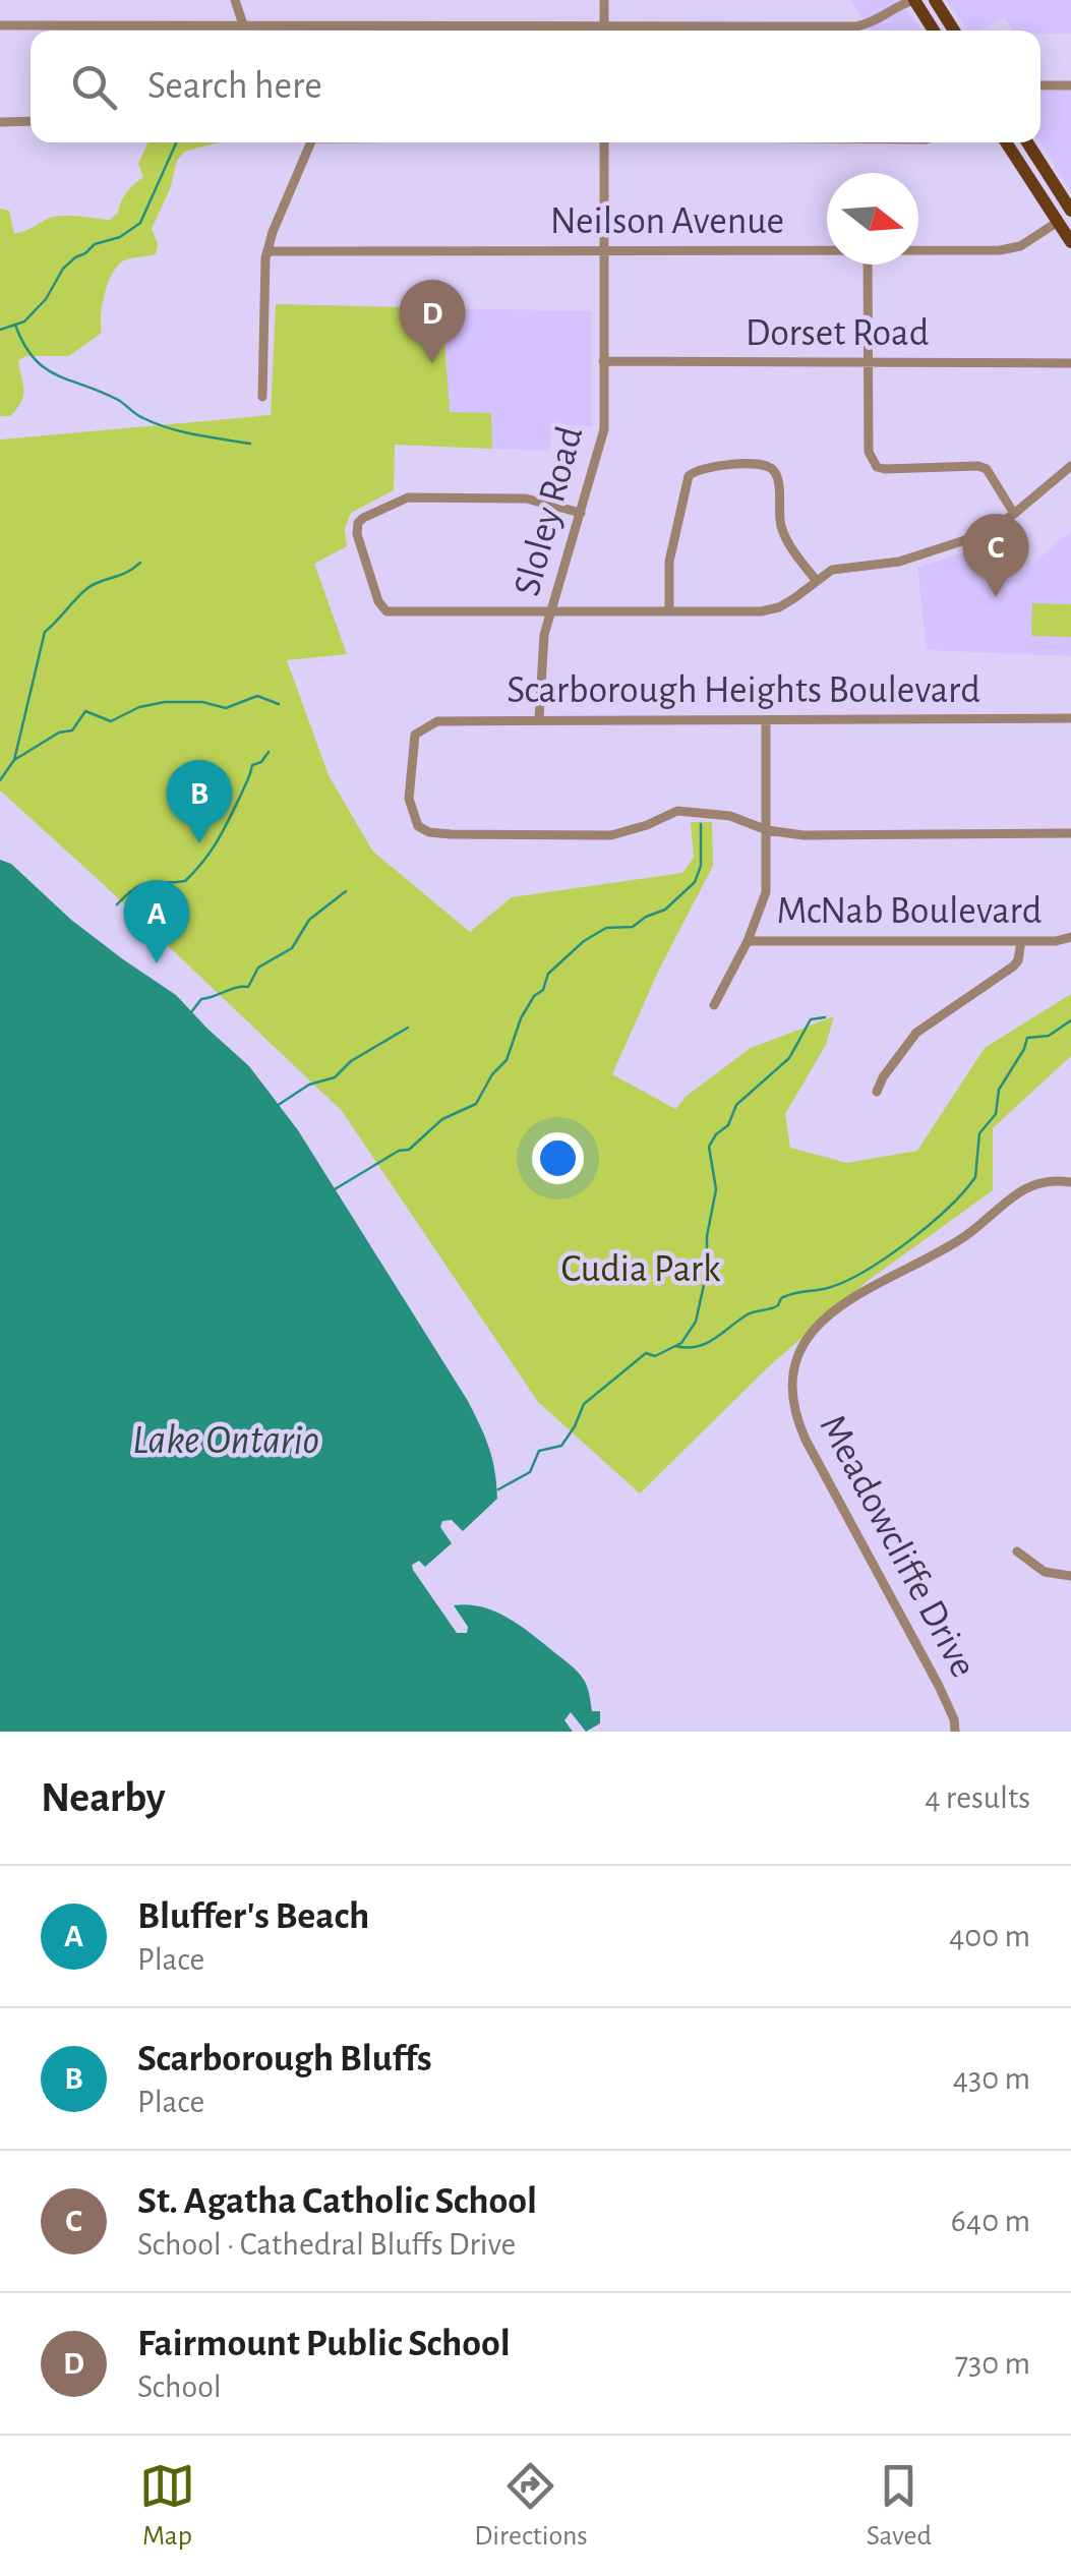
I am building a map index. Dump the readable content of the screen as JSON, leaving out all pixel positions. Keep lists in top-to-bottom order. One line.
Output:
{"streets":{"street":["Neilson Avenue","Dorset Road","Sloley Road","Scarborough Heights Boulevard","McNab Boulevard","Meadowcliffe Drive"]},"crossings":[["Neilson Avenue","Sloley Road"],["Dorset Road","Sloley Road"],["Sloley Road","Scarborough Heights Boulevard"]],"water":["Lake Ontario"],"parks":["Cudia Park"],"north":"right","page":{"search":"Search here","pins":["D","C","B","A"],"heading":["Nearby","4 results"],"list":[{"mark":"A","name":"Bluffer's Beach","note":"Place","value":"400 m"},{"mark":"B","name":"Scarborough Bluffs","note":"Place","value":"430 m"},{"mark":"C","name":"St. Agatha Catholic School","note":"School · Cathedral Bluffs Drive","value":"640 m"},{"mark":"D","name":"Fairmount Public School","note":"School","value":"730 m"}],"nav":["Map","Directions","Saved"]}}
